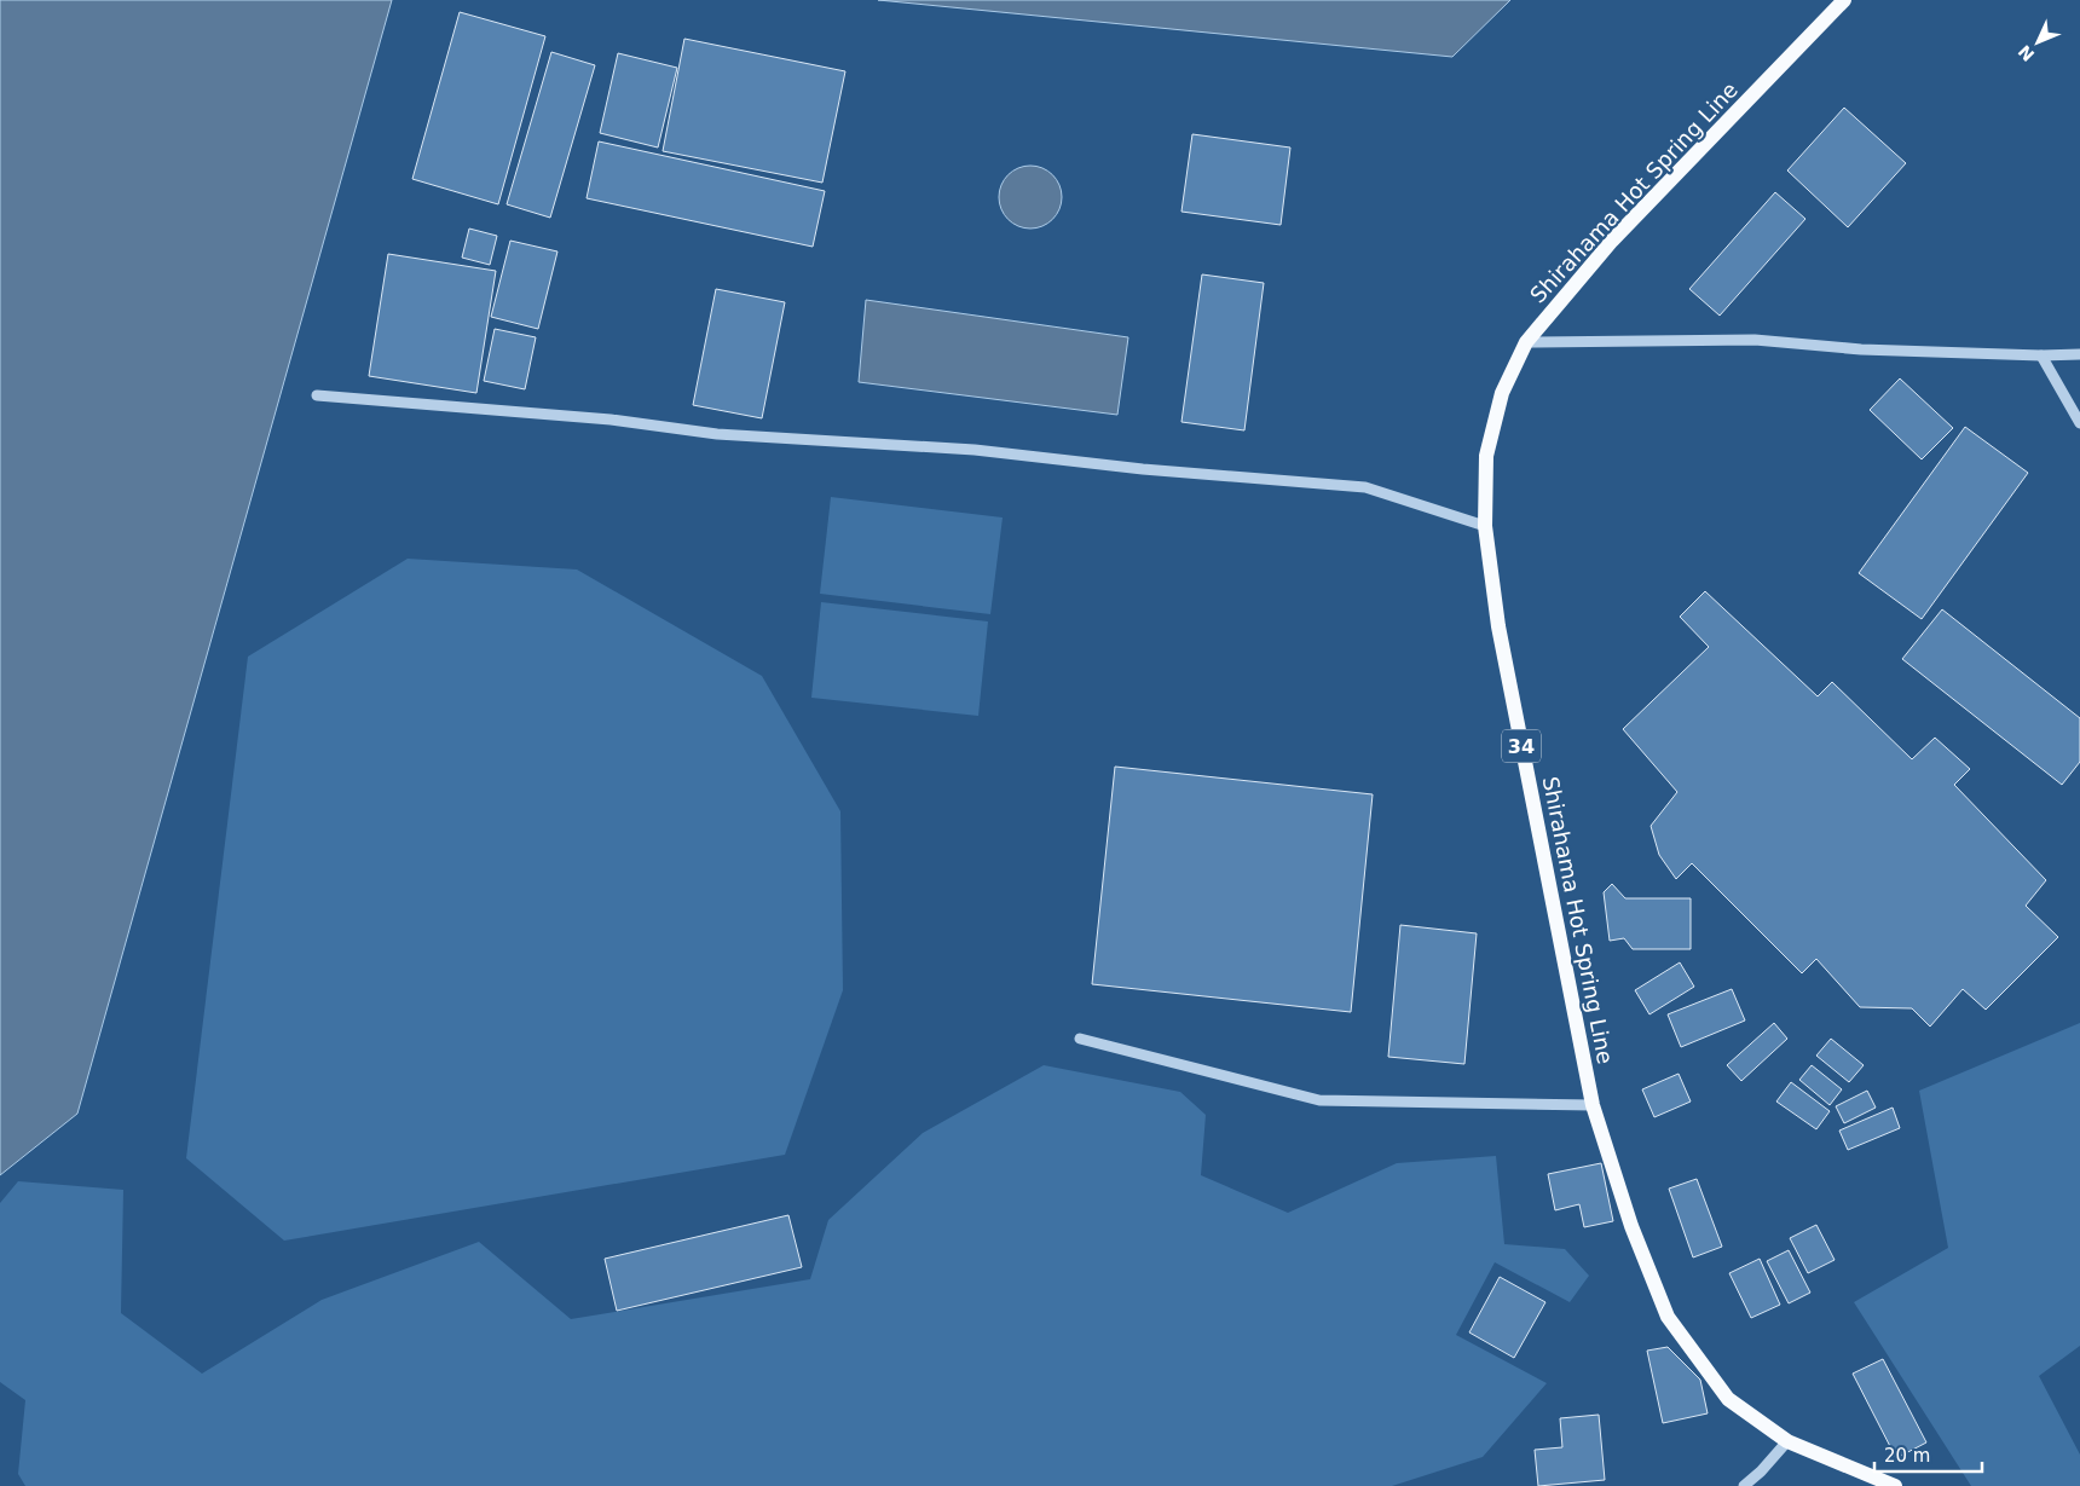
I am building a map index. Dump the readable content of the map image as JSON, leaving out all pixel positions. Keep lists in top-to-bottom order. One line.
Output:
{"streets":{"main road":["Shirahama Hot Spring Line","34"]},"scale_bar":"20 m","north":"bottom left"}
